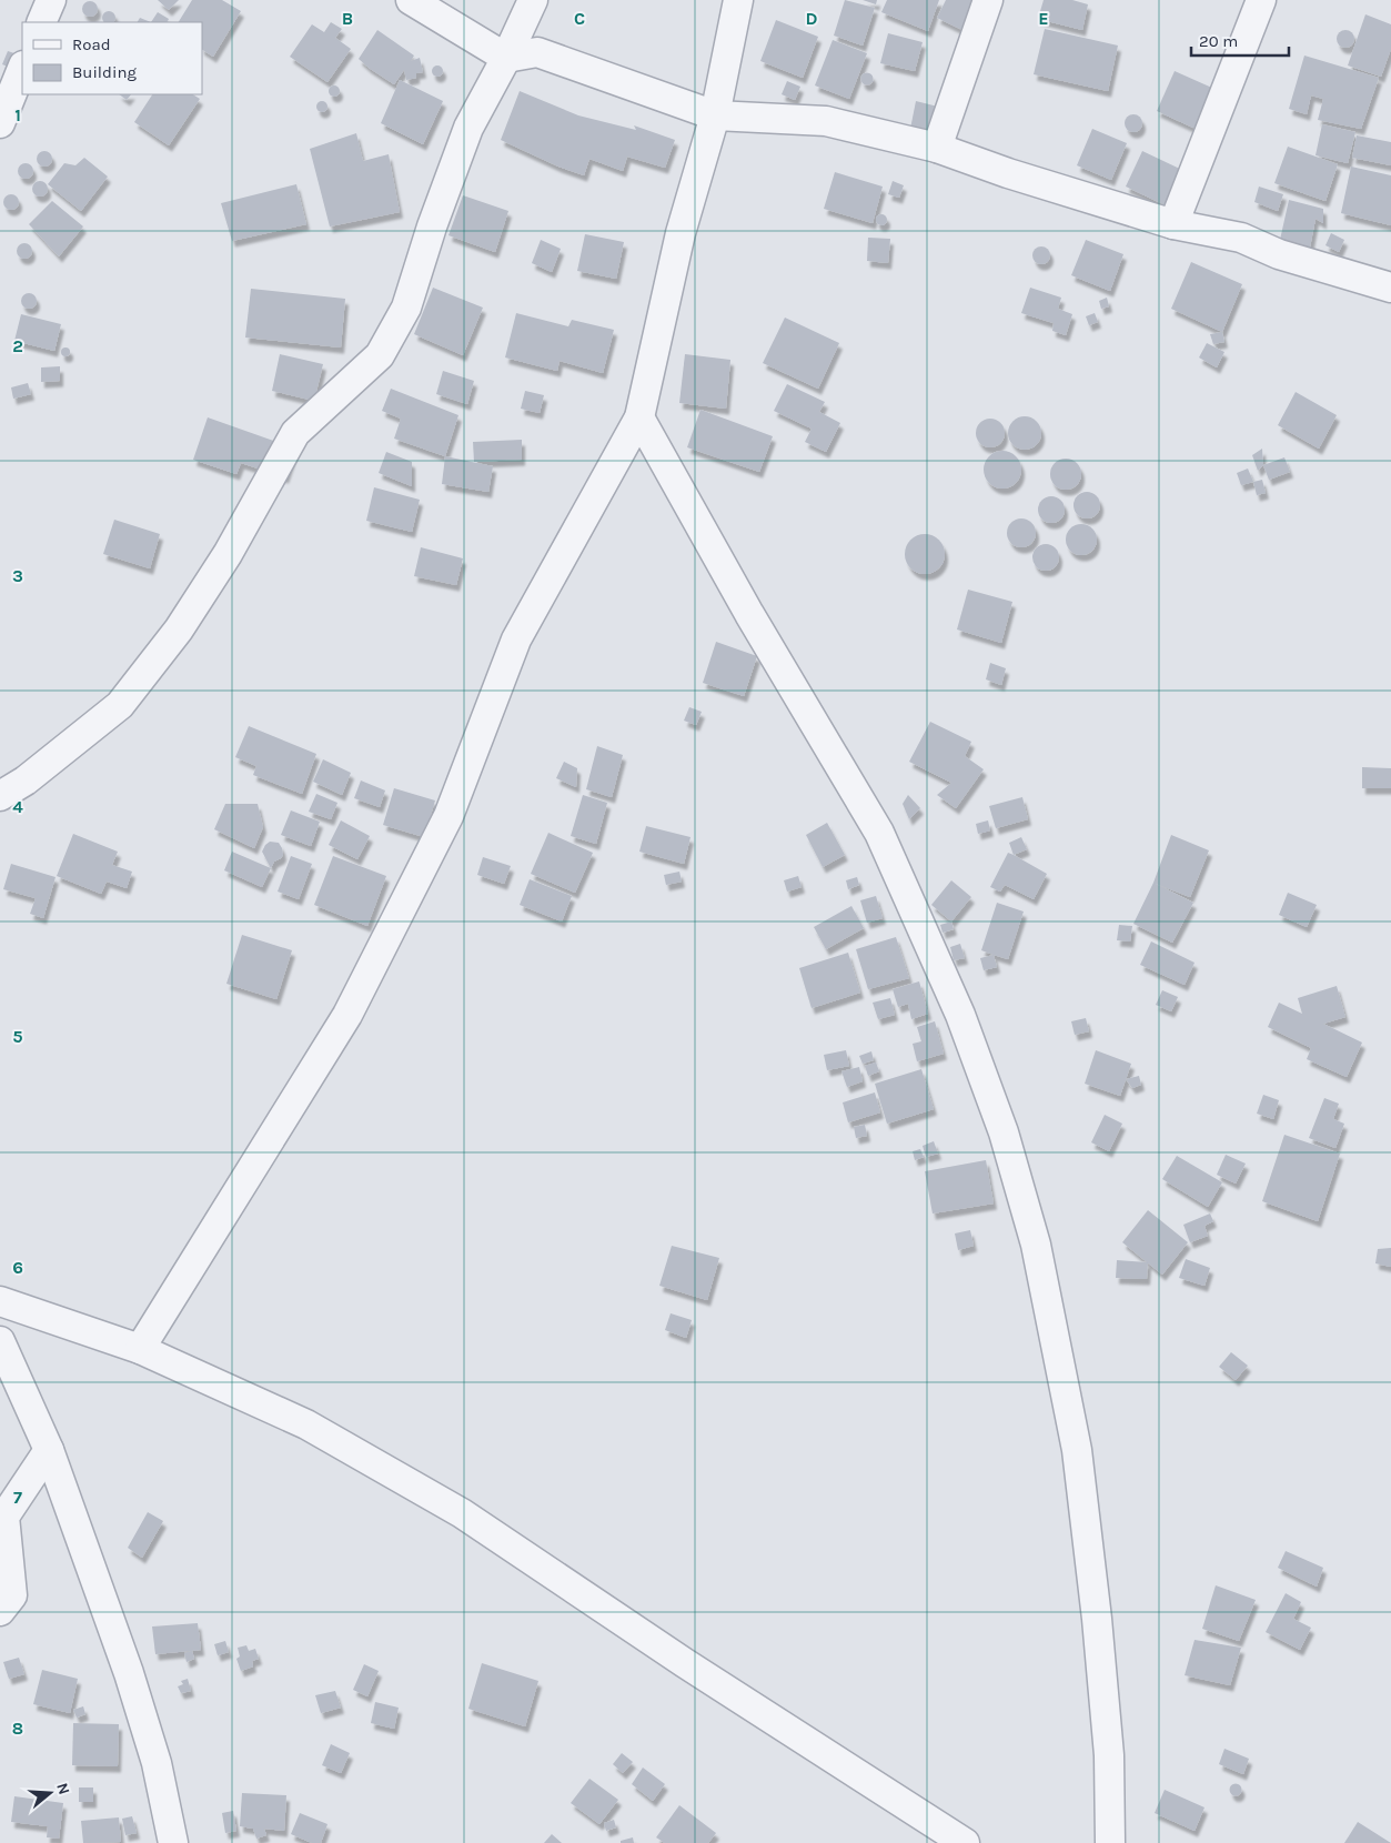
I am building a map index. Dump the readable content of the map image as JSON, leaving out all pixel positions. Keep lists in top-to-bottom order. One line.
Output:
{"legend":["Road","Building"],"scale_bar":"20 m","north":"right","grid":{"columns":["B","C","D","E"],"rows":["1","2","3","4","5","6","7","8"]}}
